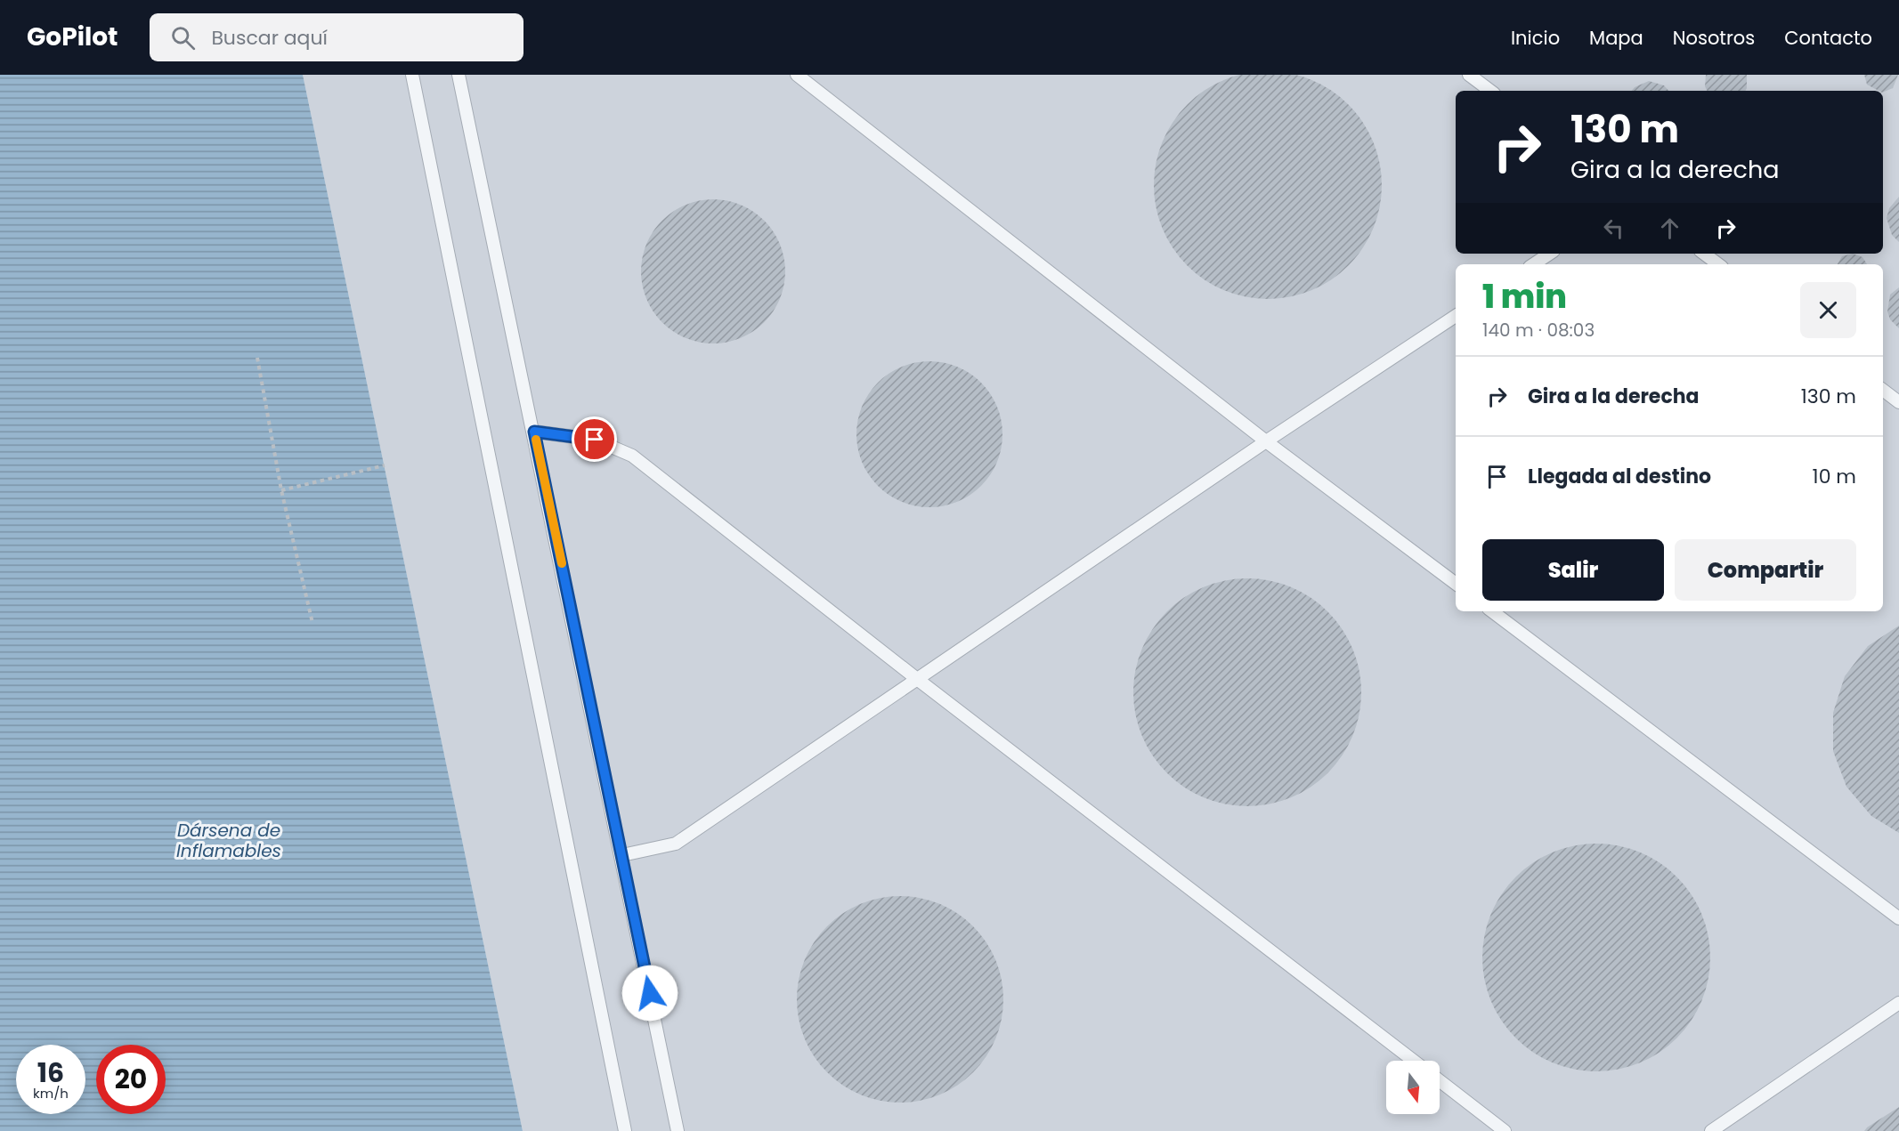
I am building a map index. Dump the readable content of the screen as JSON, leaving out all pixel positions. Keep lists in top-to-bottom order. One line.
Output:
{"water":["Dársena de Inflamables"],"north":"bottom","page":{"header":"GoPilot","search":"Buscar aquí","nav":["Inicio","Mapa","Nosotros","Contacto"],"turn":["130 m","Gira a la derecha"],"heading":["1 min","140 m · 08:03"],"list":[{"name":"Gira a la derecha","value":"130 m"},{"name":"Llegada al destino","value":"10 m"}],"buttons":["Salir","Compartir"],"speed":"16 km/h","limit":"20"}}
